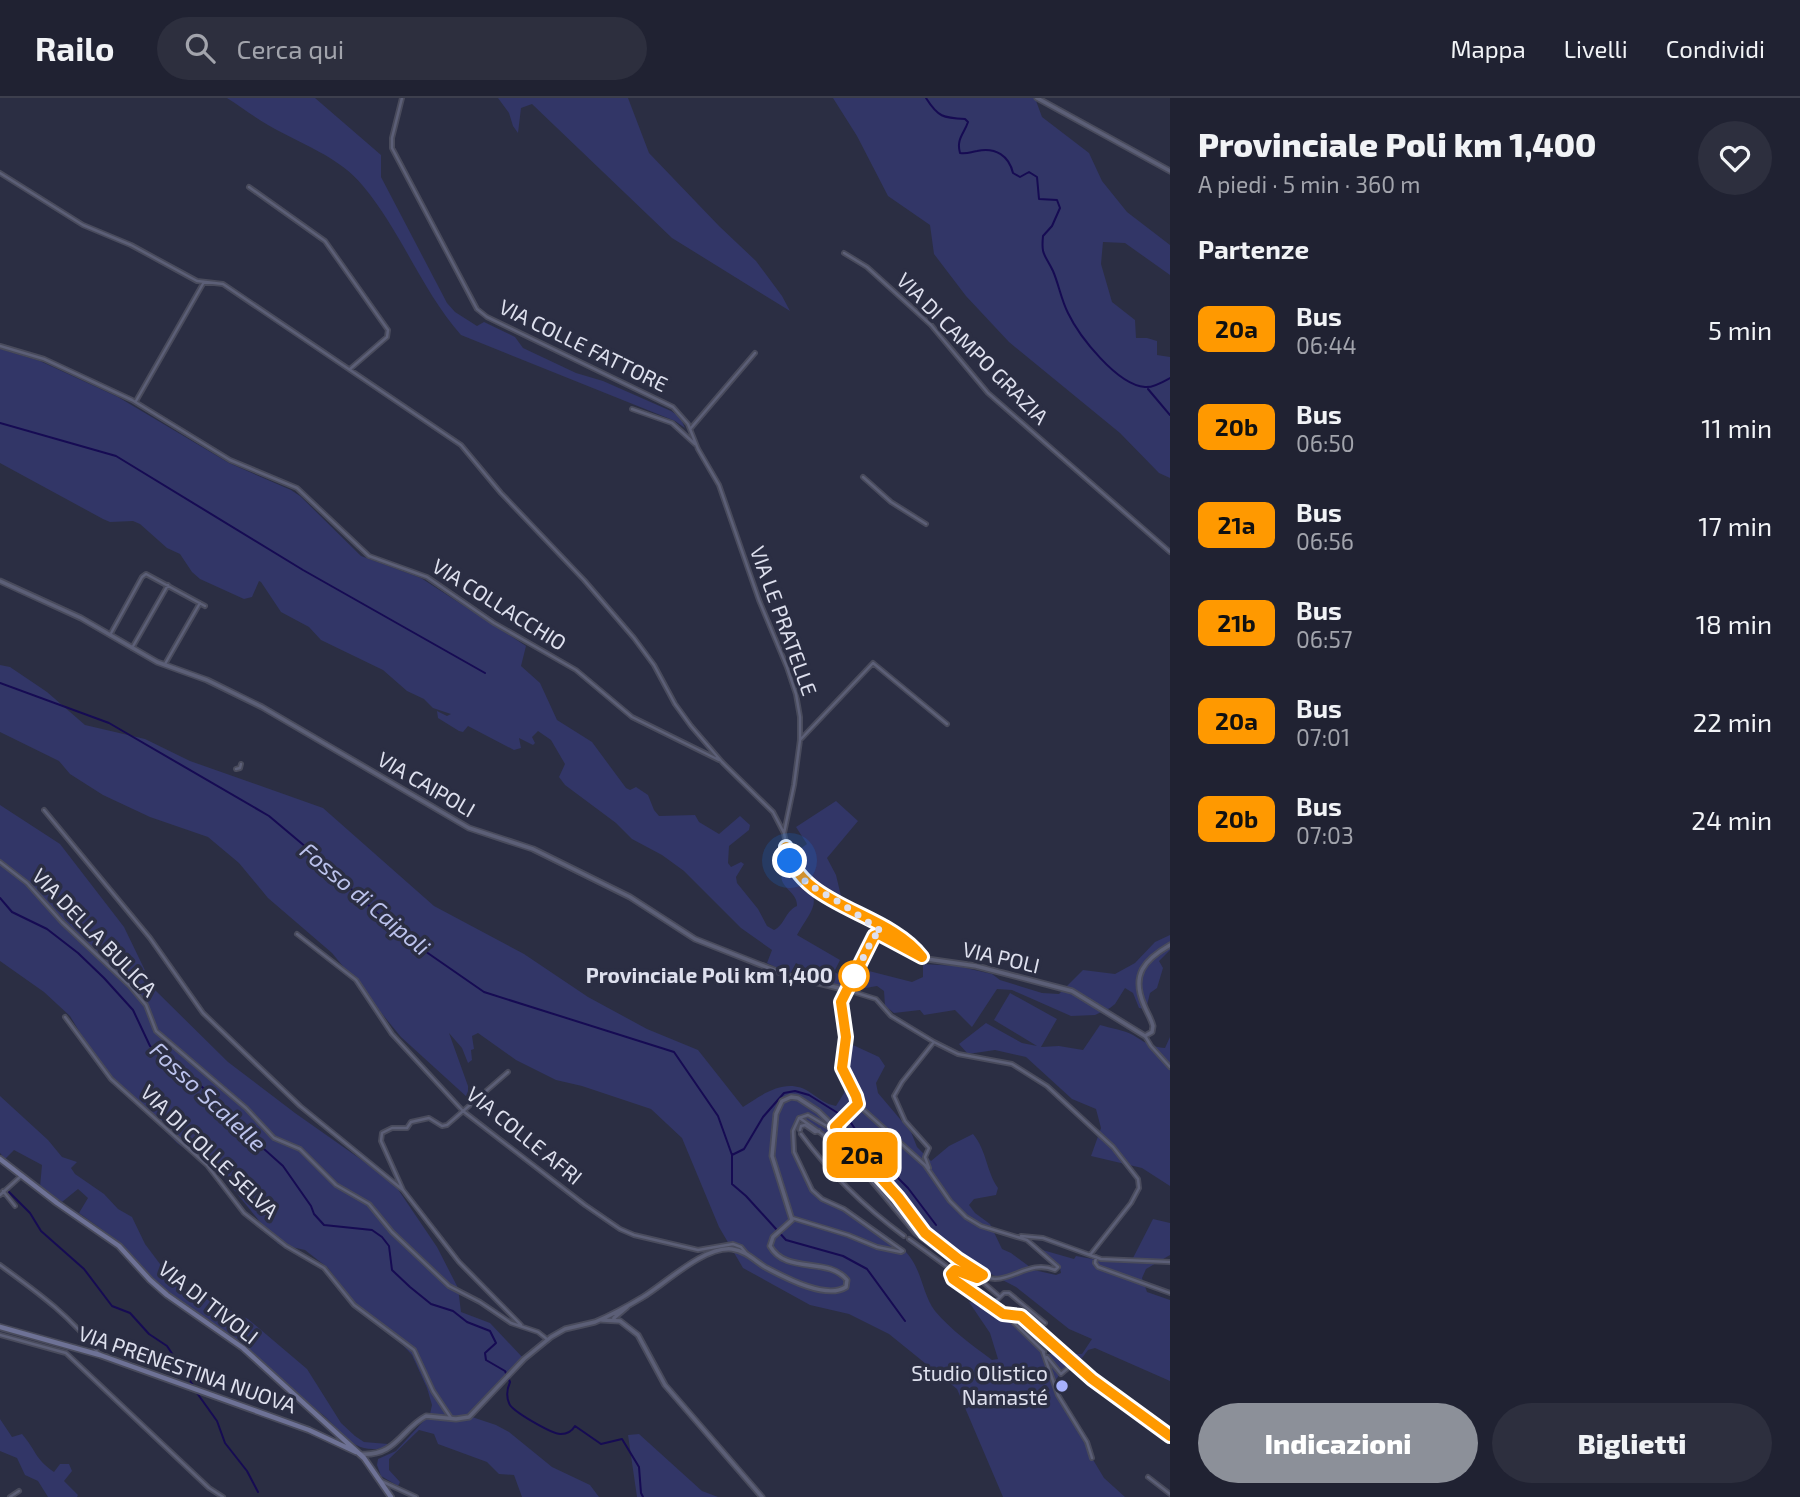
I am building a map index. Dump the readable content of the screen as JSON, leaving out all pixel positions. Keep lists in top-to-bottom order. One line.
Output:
{"streets":{"main road":["VIA DI TIVOLI","VIA PRENESTINA NUOVA"],"street":["VIA COLLE FATTORE","VIA DI CAMPO GRAZIA","VIA COLLACCHIO","VIA LE PRATELLE","VIA CAIPOLI","VIA DELLA BULICA","VIA POLI","VIA COLLE AFRI","VIA DI COLLE SELVA"]},"crossings":[["VIA COLLE FATTORE","VIA LE PRATELLE"],["VIA DI TIVOLI","VIA PRENESTINA NUOVA"]],"water":["Fosso di Caipoli","Fosso Scalelle"],"places":["Provinciale Poli km 1,400","Studio Olistico Namasté"],"lines":["bus line 20a"],"page":{"header":"Railo","search":"Cerca qui","nav":["Mappa","Livelli","Condividi"],"on_map":"20a","heading":[["Provinciale Poli km 1,400","A piedi · 5 min · 360 m"],"Partenze"],"list":[{"mark":"20a","name":"Bus","note":"06:44","value":"5 min"},{"mark":"20b","name":"Bus","note":"06:50","value":"11 min"},{"mark":"21a","name":"Bus","note":"06:56","value":"17 min"},{"mark":"21b","name":"Bus","note":"06:57","value":"18 min"},{"mark":"20a","name":"Bus","note":"07:01","value":"22 min"},{"mark":"20b","name":"Bus","note":"07:03","value":"24 min"}],"buttons":["Indicazioni","Biglietti"]}}
